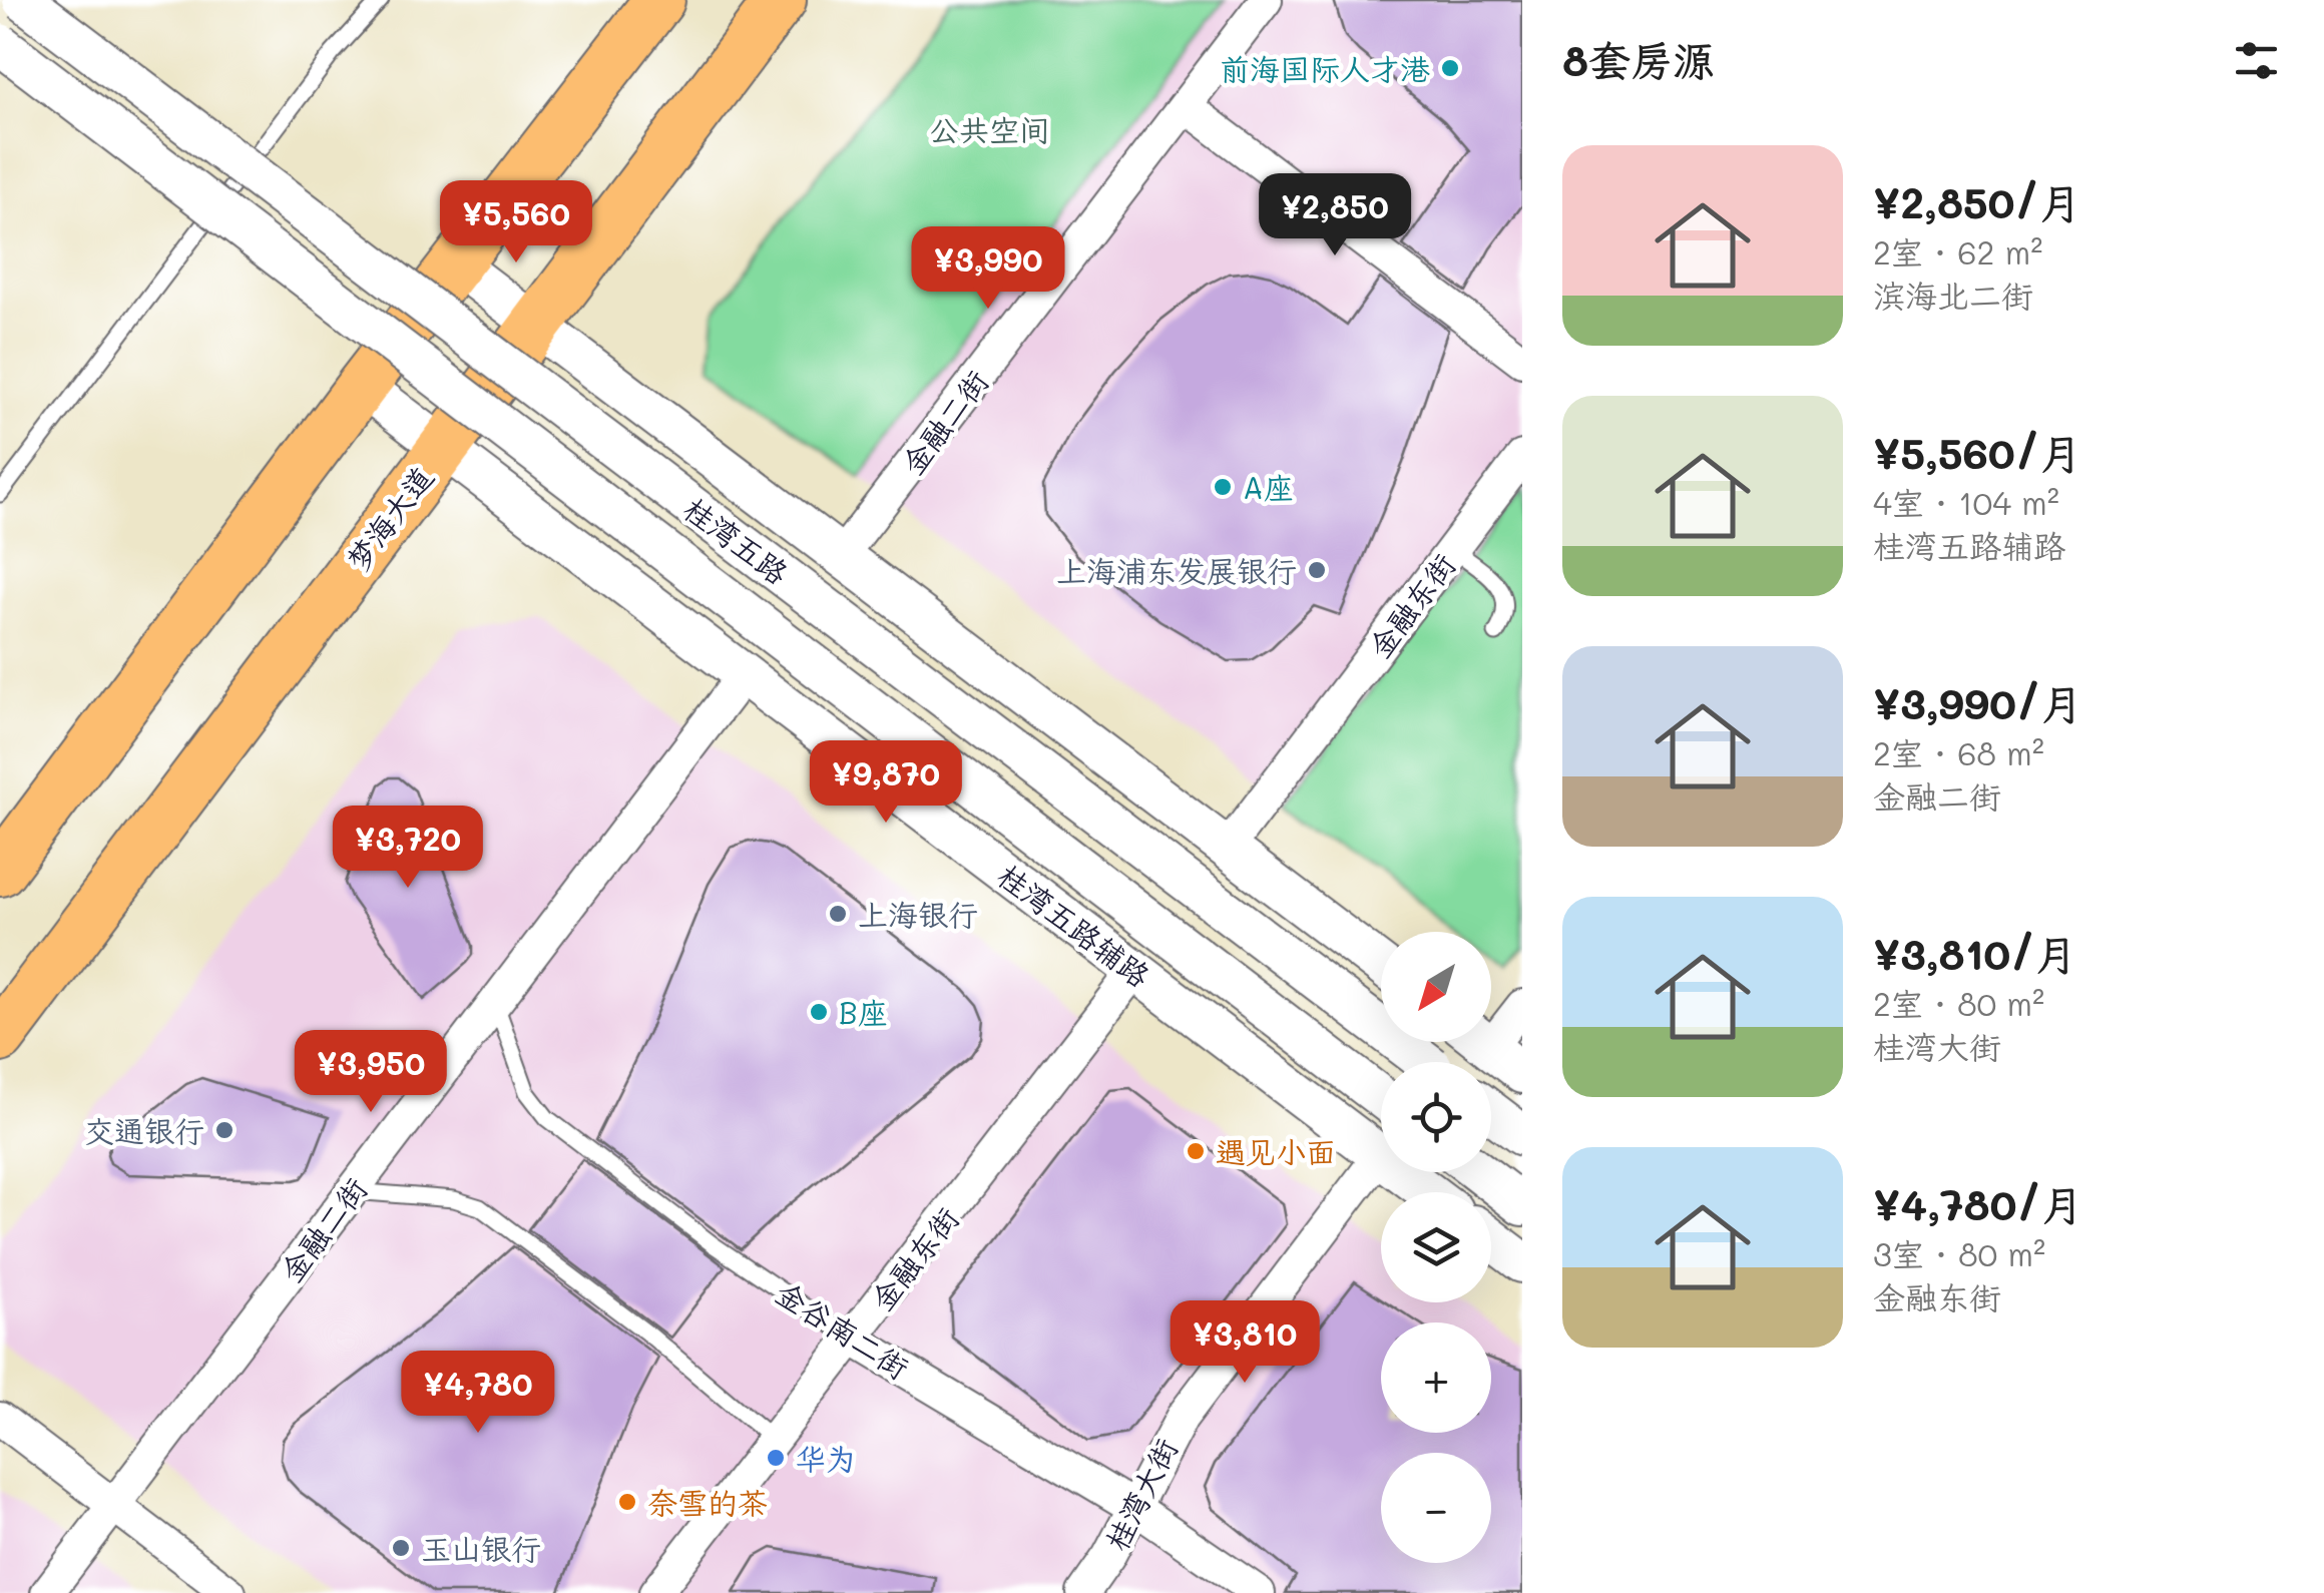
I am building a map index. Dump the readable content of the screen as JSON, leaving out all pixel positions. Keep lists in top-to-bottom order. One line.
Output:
{"streets":{"main road":["梦海大道"],"street":["金融二街","桂湾五路","金融东街","桂湾五路辅路","金谷南二街","桂湾大街"]},"crossings":[["金融二街","桂湾五路辅路"],["金融二街","金谷南二街"],["梦海大道","桂湾五路辅路"],["金融东街","桂湾五路辅路"],["金融东街","金谷南二街"],["桂湾五路辅路","桂湾大街"],["金谷南二街","桂湾大街"]],"parks":["公共空间"],"places":["前海国际人才港","A座","上海浦东发展银行","上海银行","B座","交通银行","遇见小面","华为","奈雪的茶","玉山银行"],"north":"bottom left","page":{"heading":"8套房源","list":[{"name":"¥2,850/月","note":"2室 · 62 m² · 滨海北二街"},{"name":"¥5,560/月","note":"4室 · 104 m² · 桂湾五路辅路"},{"name":"¥3,990/月","note":"2室 · 68 m² · 金融二街"},{"name":"¥3,810/月","note":"2室 · 80 m² · 桂湾大街"},{"name":"¥4,780/月","note":"3室 · 80 m² · 金融东街"}],"price":["¥2,850","¥5,560","¥3,990","¥9,870","¥3,720","¥3,950","¥3,810","¥4,780"],"map_buttons":["+","−"]}}
